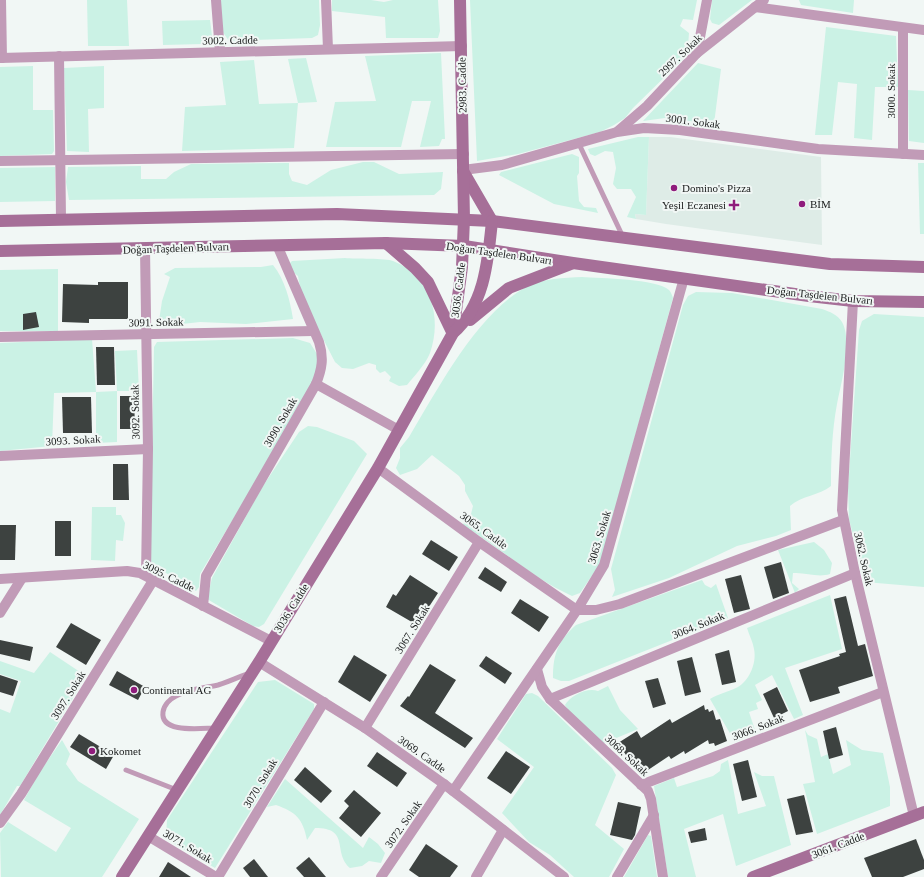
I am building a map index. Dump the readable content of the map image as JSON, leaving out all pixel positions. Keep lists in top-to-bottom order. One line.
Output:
{"streets":{"main road":["2983. Cadde","Doğan Taşdelen Bulvarı","3036. Cadde","3061. Cadde"],"street":["3002. Cadde","2997. Sokak","3000. Sokak","3001. Sokak","3091. Sokak","3092. Sokak","3090. Sokak","3093. Sokak","3065. Cadde","3063. Sokak","3062. Sokak","3095. Cadde","3064. Sokak","3067. Sokak","3097. Sokak","3066. Sokak","3069. Cadde","3068. Sokak","3070. Sokak","3072. Sokak","3071. Sokak"]},"crossings":[["3002. Cadde","2983. Cadde"],["2997. Sokak","3001. Sokak"],["2983. Cadde","3001. Sokak"],["2983. Cadde","3036. Cadde"],["3000. Sokak","3001. Sokak"],["Doğan Taşdelen Bulvarı","3036. Cadde"],["Doğan Taşdelen Bulvarı","3092. Sokak"],["Doğan Taşdelen Bulvarı","3090. Sokak"],["Doğan Taşdelen Bulvarı","3063. Sokak"],["Doğan Taşdelen Bulvarı","3062. Sokak"],["3036. Cadde","3065. Cadde"],["3036. Cadde","3095. Cadde"],["3036. Cadde","3069. Cadde"],["3036. Cadde","3071. Sokak"],["3091. Sokak","3092. Sokak"],["3091. Sokak","3090. Sokak"],["3092. Sokak","3093. Sokak"],["3092. Sokak","3095. Cadde"],["3092. Sokak","3097. Sokak"],["3090. Sokak","3095. Cadde"],["3065. Cadde","3063. Sokak"],["3065. Cadde","3067. Sokak"],["3063. Sokak","3069. Cadde"],["3063. Sokak","3068. Sokak"],["3062. Sokak","3064. Sokak"],["3062. Sokak","3066. Sokak"],["3062. Sokak","3061. Cadde"],["3095. Cadde","3097. Sokak"],["3064. Sokak","3068. Sokak"],["3067. Sokak","3069. Cadde"],["3066. Sokak","3068. Sokak"],["3069. Cadde","3070. Sokak"],["3069. Cadde","3072. Sokak"],["3070. Sokak","3071. Sokak"]],"places":{"other":["Domino's Pizza","BİM","Continental AG","Kokomet"],"health":["Yeşil Eczanesi"]}}
